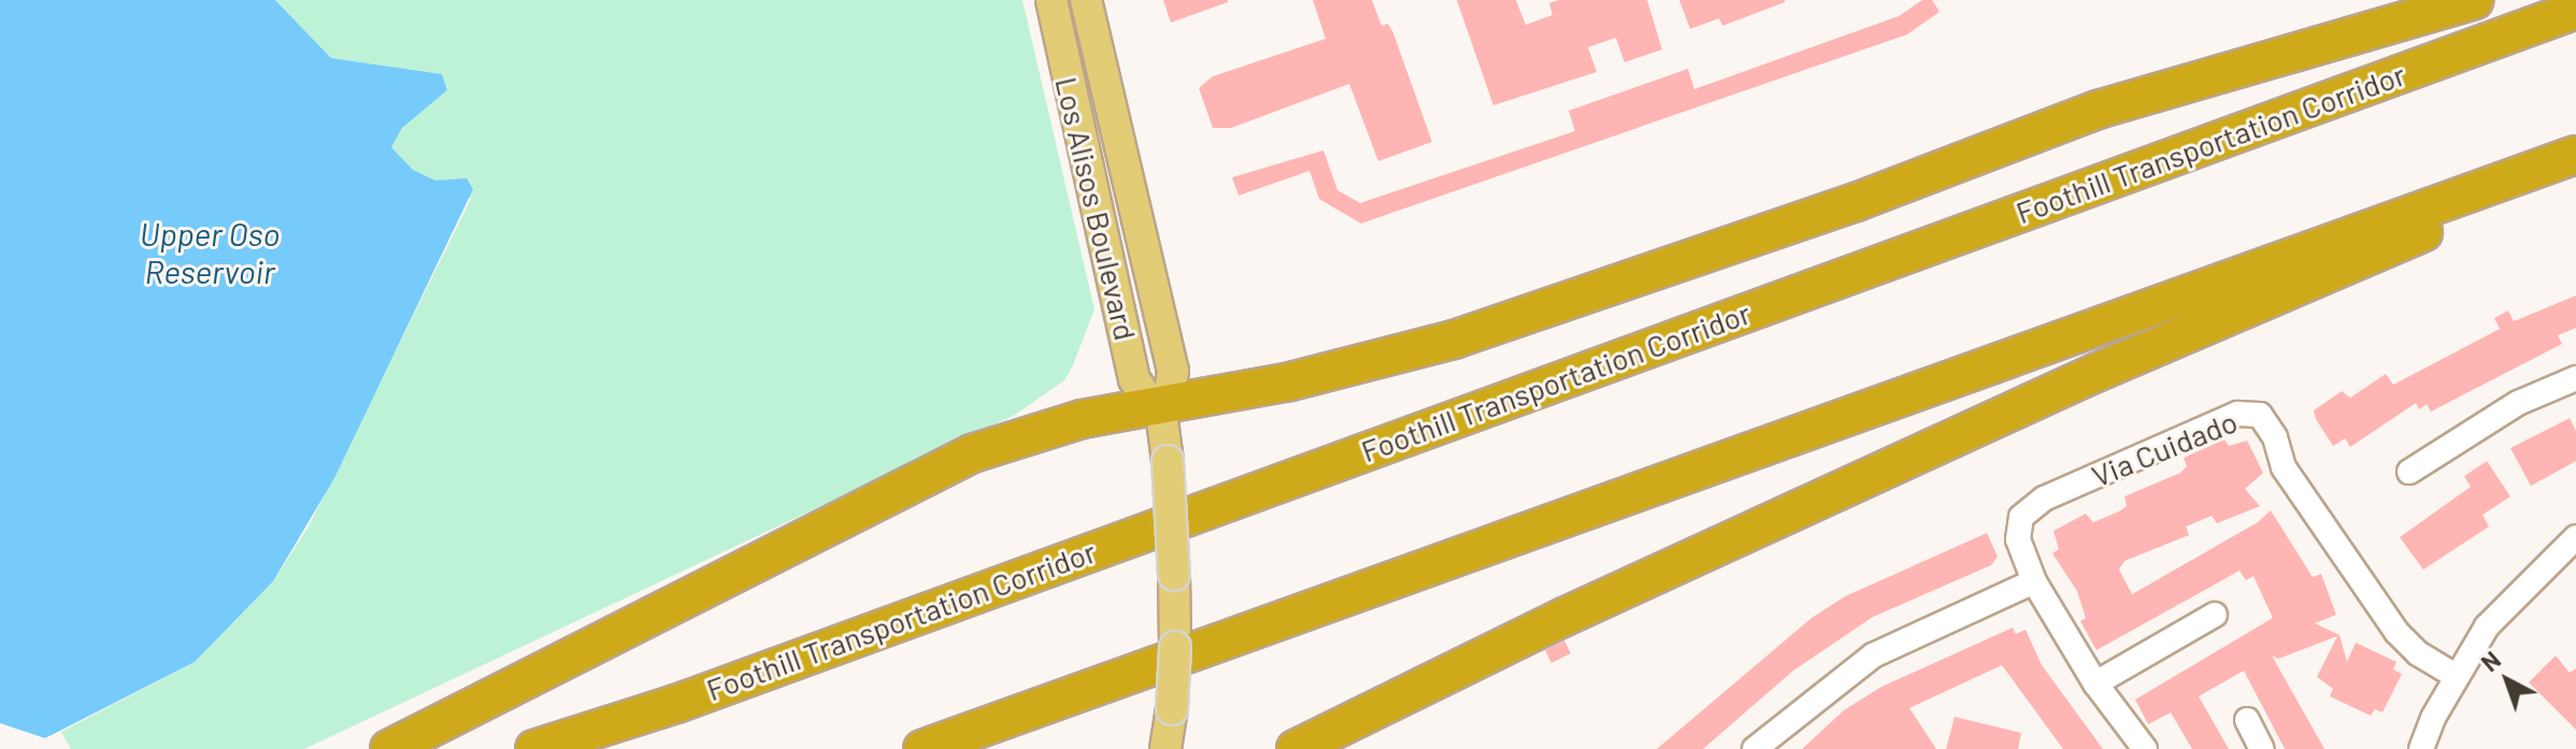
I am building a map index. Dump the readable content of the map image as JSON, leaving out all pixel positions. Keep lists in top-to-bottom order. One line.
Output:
{"streets":{"highway":["Foothill Transportation Corridor"],"main road":["Los Alisos Boulevard"],"street":["Via Cuidado"]},"water":["Upper Oso Reservoir"],"north":"top left"}
